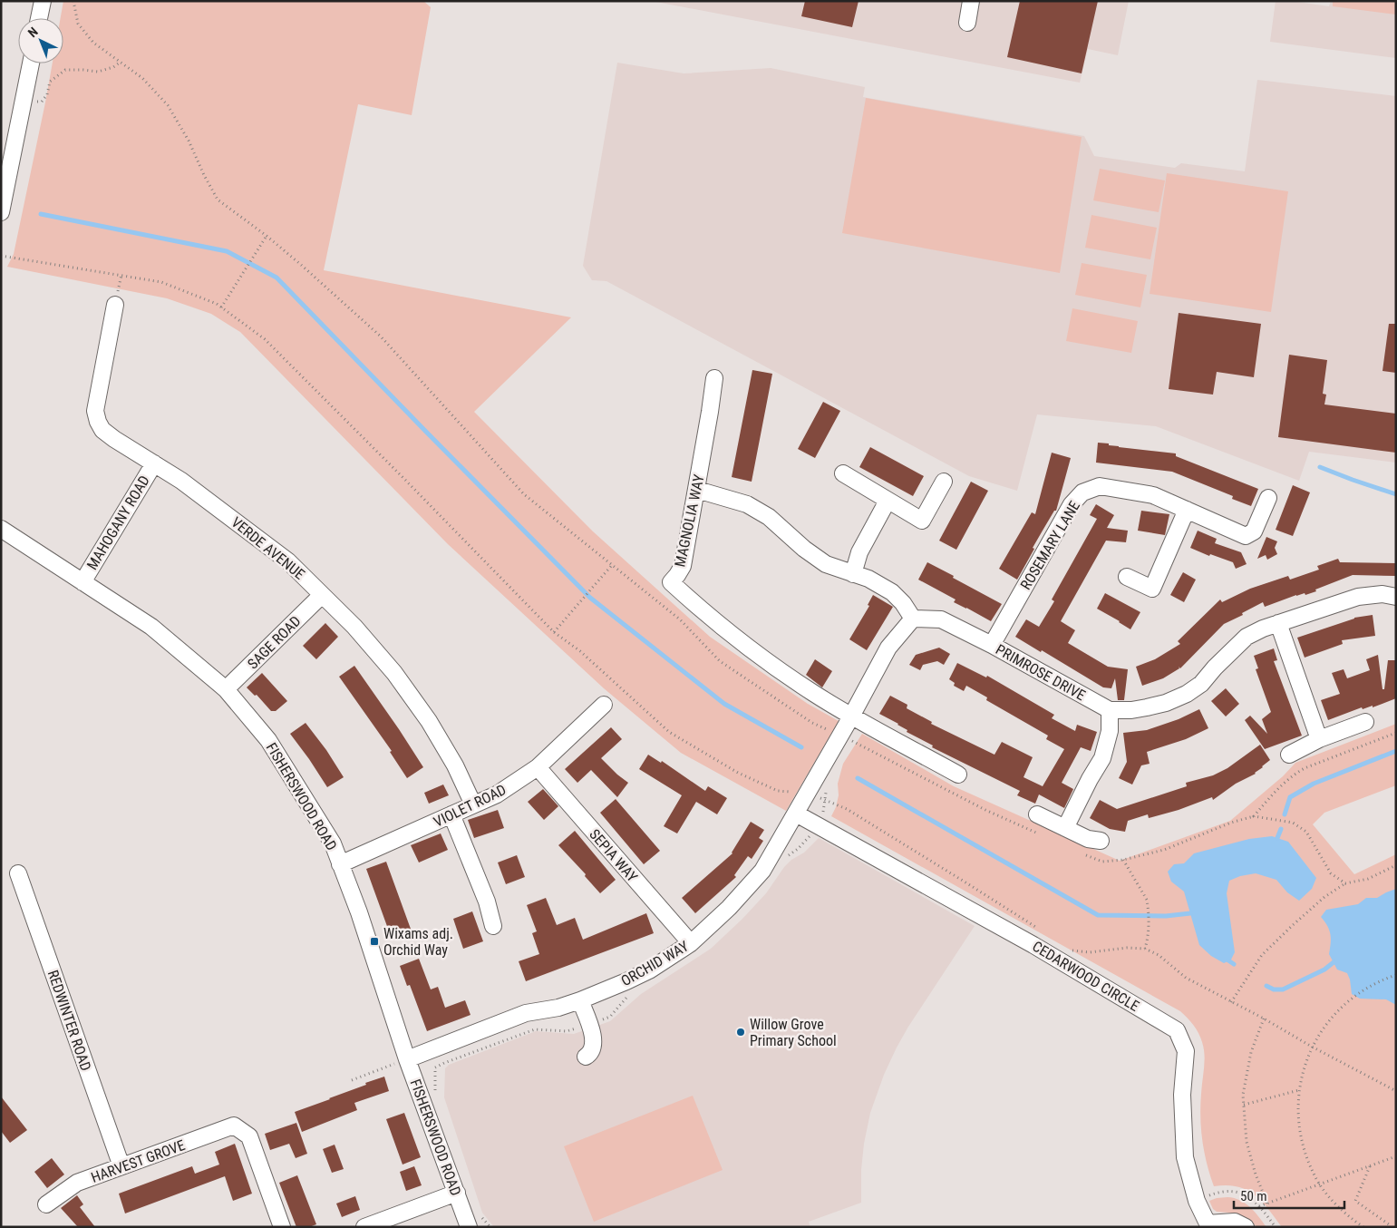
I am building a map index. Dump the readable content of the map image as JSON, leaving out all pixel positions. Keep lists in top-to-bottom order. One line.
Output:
{"streets":{"street":["MAGNOLIA WAY","MAHOGANY ROAD","ROSEMARY LANE","VERDE AVENUE","SAGE ROAD","PRIMROSE DRIVE","FISHERSWOOD ROAD","VIOLET ROAD","SEPIA WAY","ORCHID WAY","CEDARWOOD CIRCLE","REDWINTER ROAD","HARVEST GROVE"]},"crossings":[["MAGNOLIA WAY","ORCHID WAY"],["MAHOGANY ROAD","VERDE AVENUE"],["MAHOGANY ROAD","FISHERSWOOD ROAD"],["ROSEMARY LANE","PRIMROSE DRIVE"],["VERDE AVENUE","SAGE ROAD"],["VERDE AVENUE","VIOLET ROAD"],["SAGE ROAD","FISHERSWOOD ROAD"],["PRIMROSE DRIVE","ORCHID WAY"],["FISHERSWOOD ROAD","VIOLET ROAD"],["FISHERSWOOD ROAD","ORCHID WAY"],["VIOLET ROAD","SEPIA WAY"],["SEPIA WAY","ORCHID WAY"],["ORCHID WAY","CEDARWOOD CIRCLE"],["REDWINTER ROAD","HARVEST GROVE"]],"places":{"transit":["Wixams adj. Orchid Way"],"other":["Willow Grove Primary School"]},"scale_bar":"50 m","north":"top left"}
